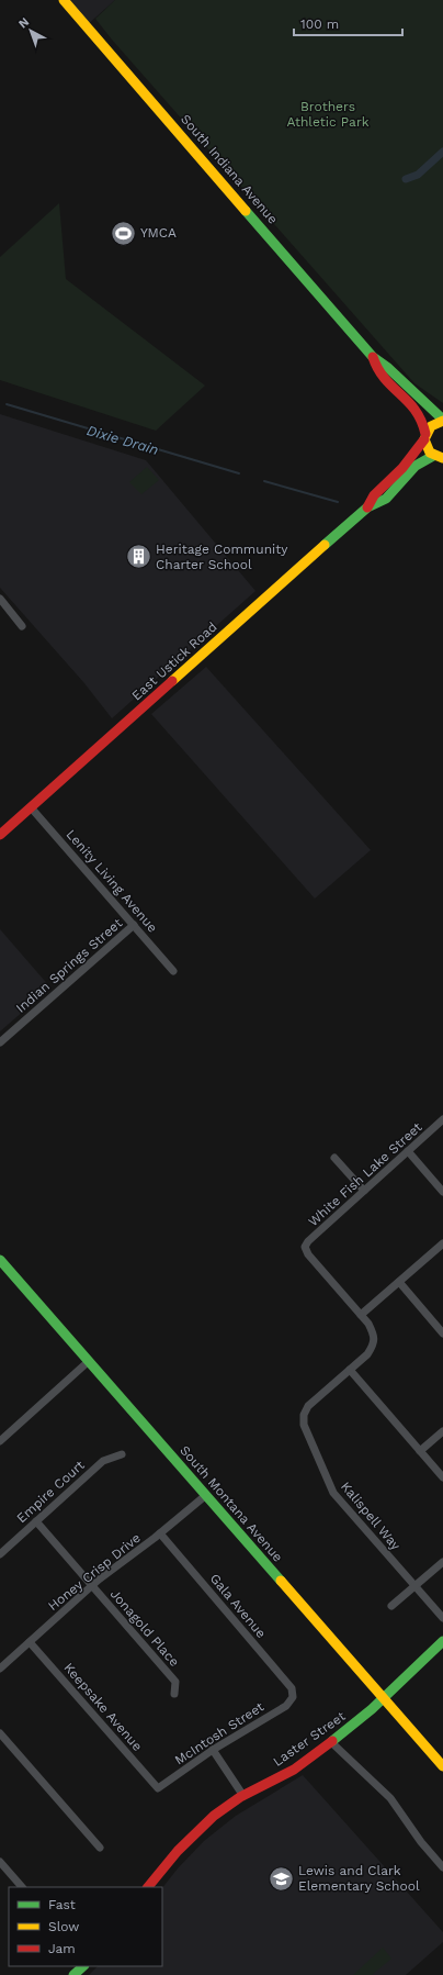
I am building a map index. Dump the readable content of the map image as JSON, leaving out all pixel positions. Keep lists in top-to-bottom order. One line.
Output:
{"streets":{"main road":["South Indiana Avenue","East Ustick Road","South Montana Avenue","Laster Street"],"street":["Lenity Living Avenue","Indian Springs Street","White Fish Lake Street","Empire Court","Kalispell Way","Honey Crisp Drive","Gala Avenue","Jonagold Place","Keepsake Avenue","McIntosh Street"]},"crossings":[["South Indiana Avenue","East Ustick Road"],["East Ustick Road","Lenity Living Avenue"],["Lenity Living Avenue","Indian Springs Street"],["Empire Court","Jonagold Place"],["South Montana Avenue","Honey Crisp Drive"],["South Montana Avenue","Laster Street"],["Honey Crisp Drive","Gala Avenue"],["Honey Crisp Drive","Jonagold Place"],["Honey Crisp Drive","Keepsake Avenue"],["Gala Avenue","McIntosh Street"],["Keepsake Avenue","McIntosh Street"]],"water":["Dixie Drain"],"parks":["Brothers Athletic Park"],"places":{"sports":["YMCA"],"building":["Heritage Community Charter School"],"school or university":["Lewis and Clark Elementary School"]},"legend":["Fast","Slow","Jam"],"scale_bar":"100 m","north":"top left"}
